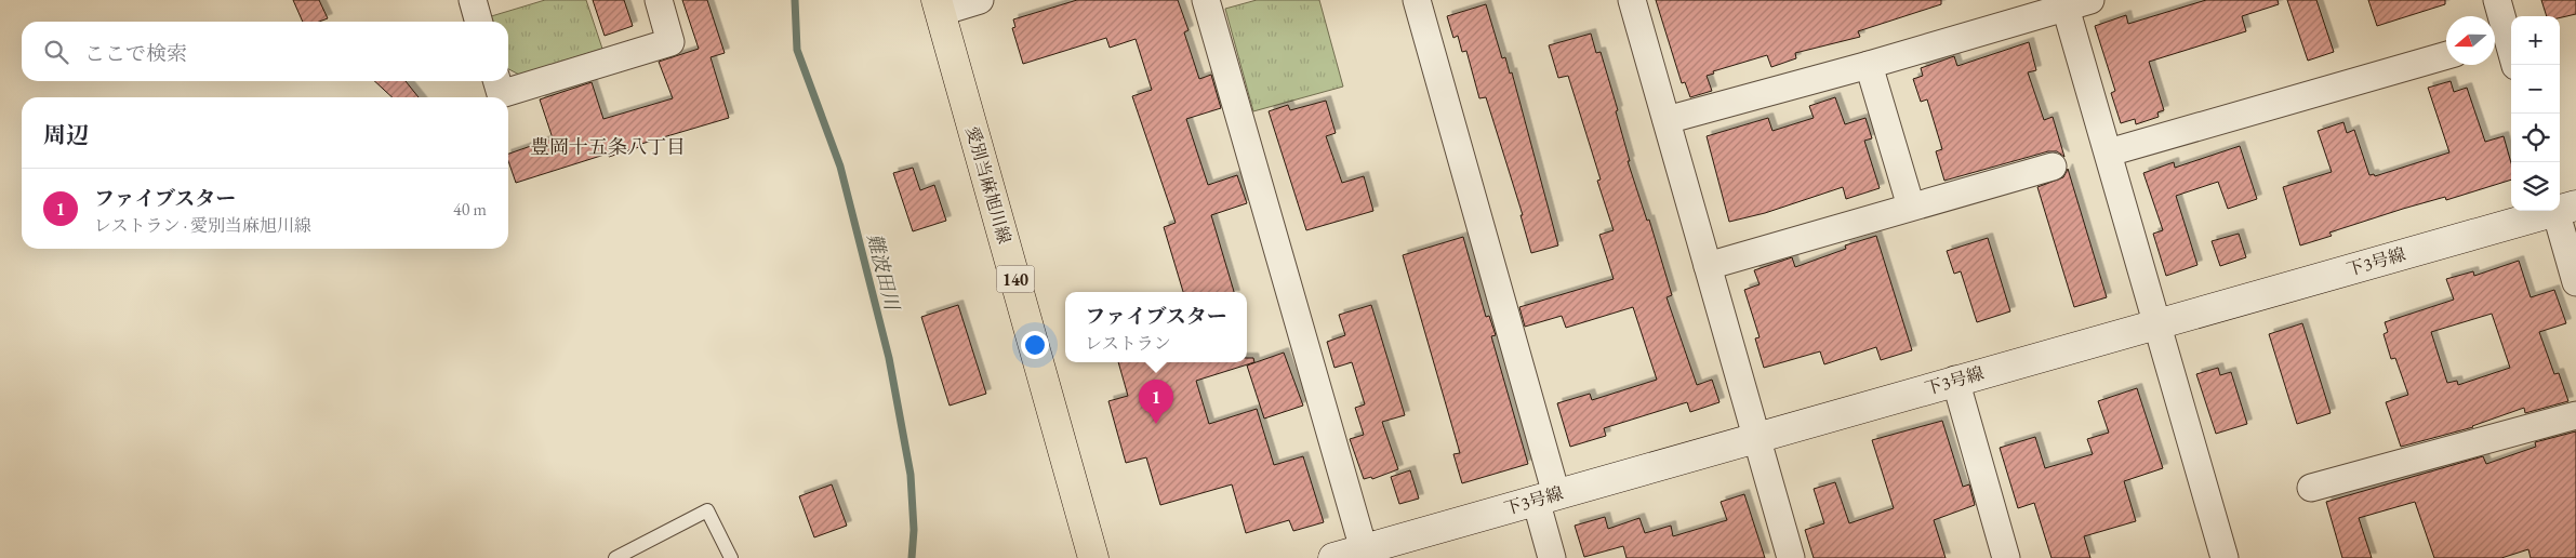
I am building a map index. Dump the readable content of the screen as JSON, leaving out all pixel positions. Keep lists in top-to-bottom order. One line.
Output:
{"streets":{"main road":["愛別当麻旭川線","140"],"street":["下3号線"]},"districts":["豊岡十五条八丁目"],"water":["難波田川"],"north":"left","page":{"map_buttons":["+","−"],"search":"ここで検索","heading":"周辺","list":[{"mark":"1","name":"ファイブスター","note":"レストラン · 愛別当麻旭川線","value":"40 m"}],"popup":["ファイブスター","レストラン"],"pins":"1"}}
